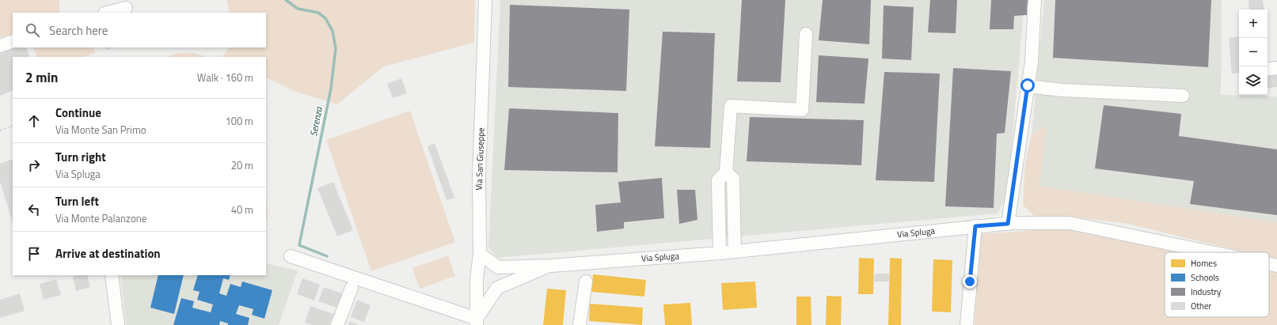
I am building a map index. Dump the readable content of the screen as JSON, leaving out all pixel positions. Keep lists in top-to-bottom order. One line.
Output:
{"streets":{"street":["Via San Giuseppe","Via Spluga"]},"crossings":[["Via San Giuseppe","Via Spluga"]],"water":["Serenza"],"legend":["Homes","Schools","Industry","Other"],"page":{"map_buttons":["+","−"],"search":"Search here","heading":["2 min","Walk · 160 m"],"list":[["Continue","Via Monte San Primo","100 m"],["Turn right","Via Spluga","20 m"],["Turn left","Via Monte Palanzone","40 m"],"Arrive at destination"]}}
